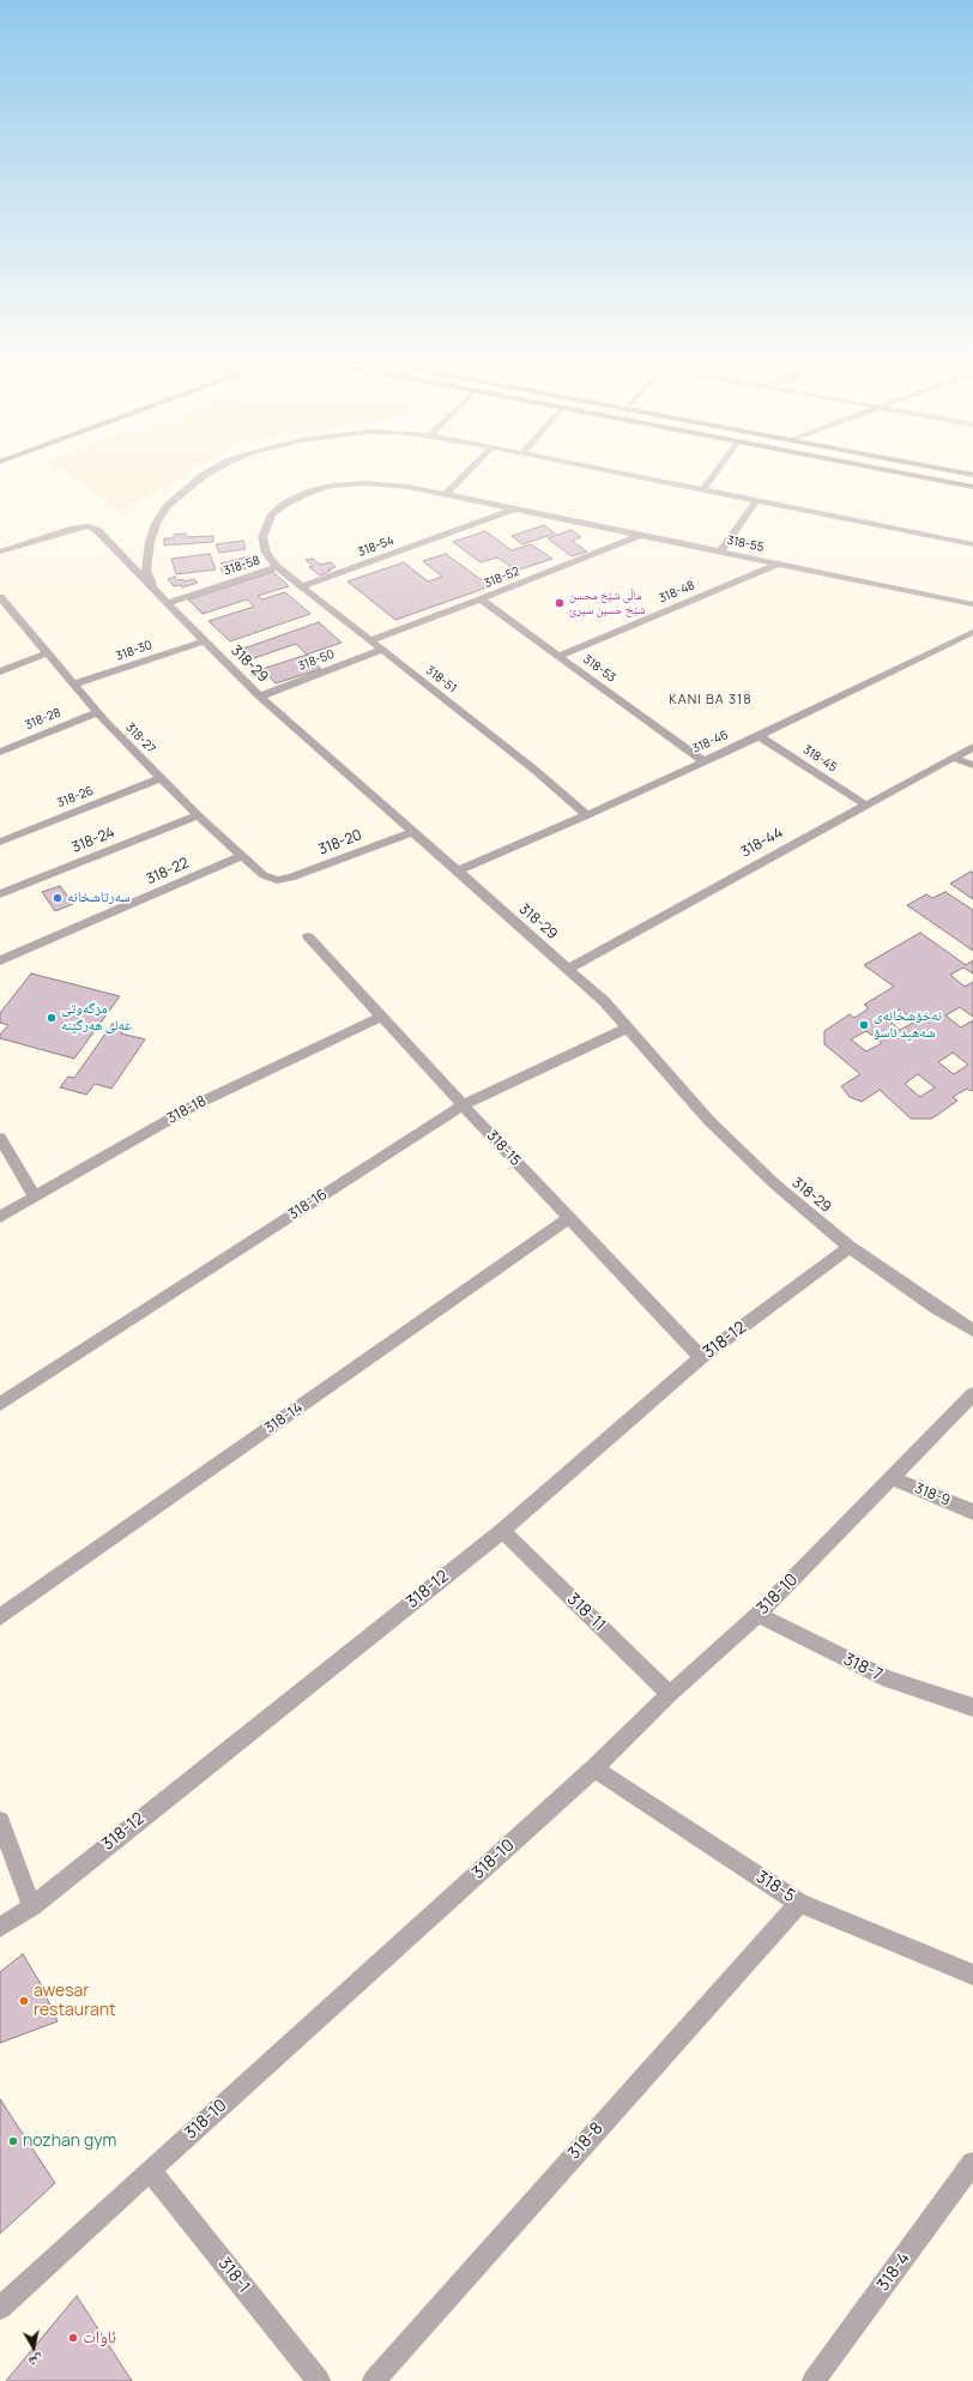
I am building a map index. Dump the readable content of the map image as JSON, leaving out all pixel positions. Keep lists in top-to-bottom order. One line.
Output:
{"streets":{"street":["318-55","318-54","318-58","318-52","318-48","318-30","318-50","318-29","318-53","318-51","318-28","318-27","318-46","318-45","318-26","318-24","318-20","318-44","318-22","318-18","318-15","318-16","318-12","318-14","318-9","318-10","318-11","318-7","318-5","318-8","318-4","318-1"]},"crossings":[["318-55","318-54"],["318-55","318-58"],["318-55","318-52"],["318-55","318-48"],["318-54","318-58"],["318-54","318-51"],["318-58","318-29"],["318-58","318-51"],["318-52","318-53"],["318-52","318-51"],["318-48","318-53"],["318-30","318-29"],["318-30","318-27"],["318-50","318-29"],["318-50","318-51"],["318-29","318-46"],["318-29","318-20"],["318-29","318-44"],["318-29","318-16"],["318-29","318-12"],["318-53","318-46"],["318-51","318-46"],["318-28","318-27"],["318-27","318-26"],["318-27","318-24"],["318-27","318-20"],["318-27","318-22"],["318-46","318-45"],["318-45","318-44"],["318-18","318-15"],["318-15","318-16"],["318-15","318-12"],["318-15","318-14"],["318-12","318-11"],["318-9","318-10"],["318-10","318-11"],["318-10","318-7"],["318-10","318-5"],["318-10","318-1"],["318-5","318-8"]],"districts":["KANI BA 318"],"places":["ماڵی شێخ محسن شێخ حسین سیرێ","سەرتاشخانە","مزگەوتی عەلی هەرگێنە","نەخۆشخانەی شەهید ئاسۆ","awesar restaurant","nozhan gym","ئاوات"],"north":"bottom"}
